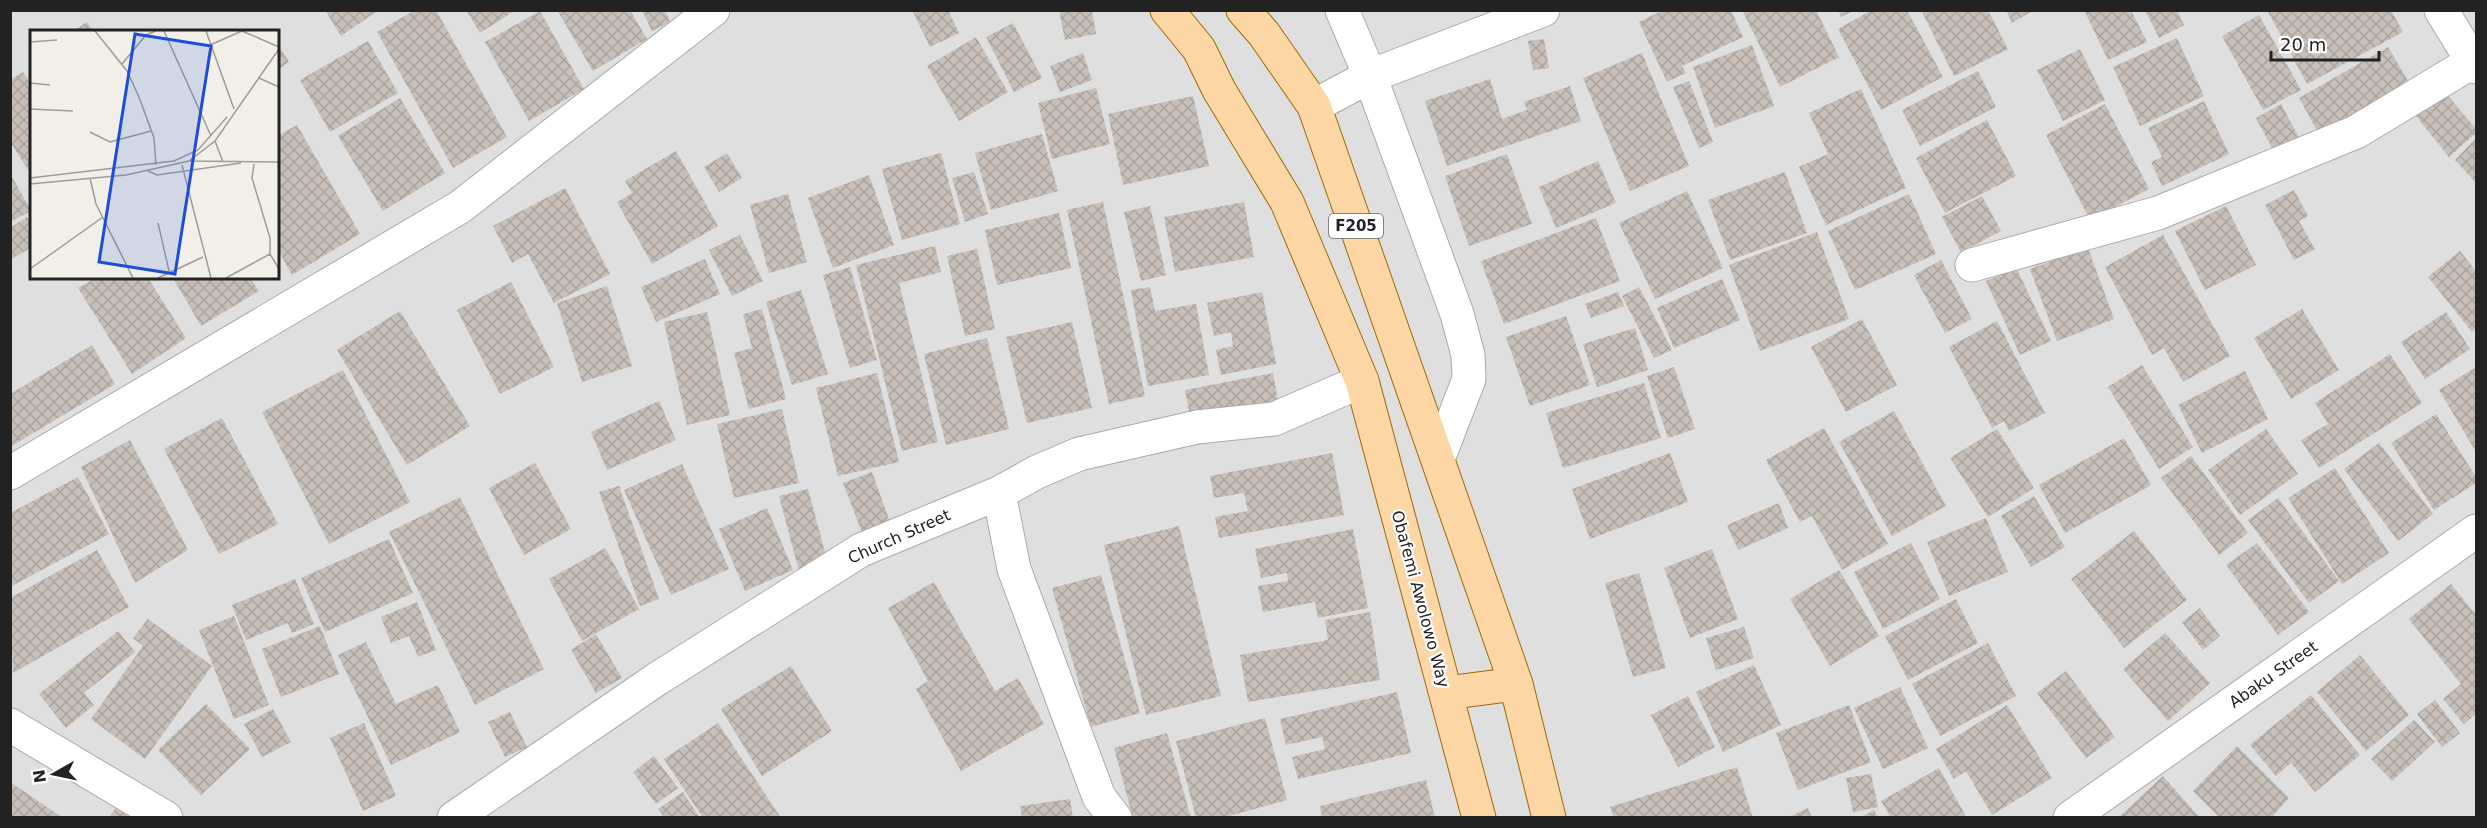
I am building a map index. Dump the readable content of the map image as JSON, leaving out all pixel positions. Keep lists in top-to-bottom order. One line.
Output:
{"streets":{"main road":["F205","Obafemi Awolowo Way"],"street":["Church Street","Abaku Street"]},"crossings":[["Church Street","Obafemi Awolowo Way"]],"scale_bar":"20 m","north":"left"}
